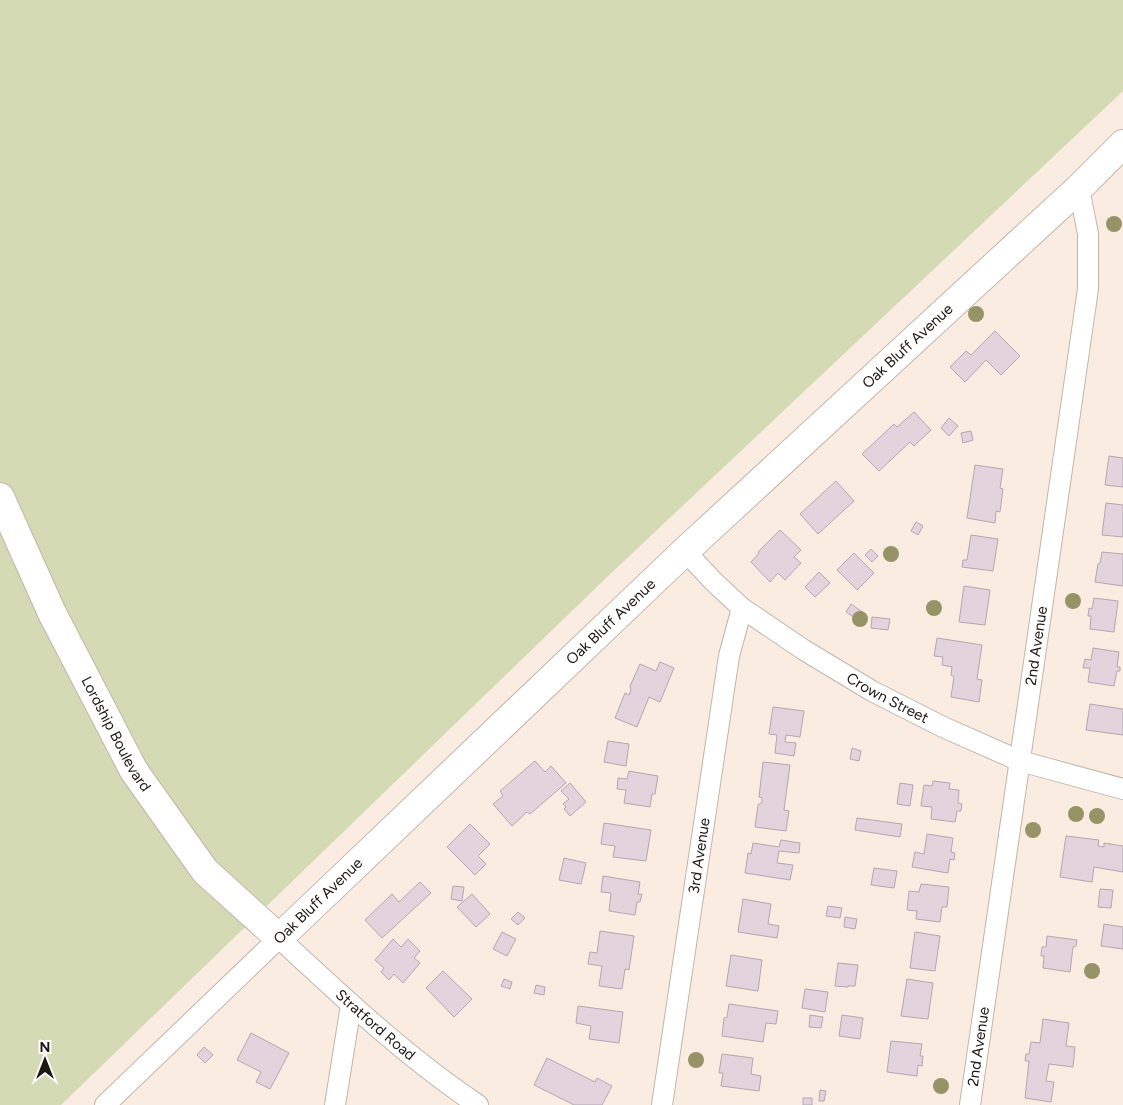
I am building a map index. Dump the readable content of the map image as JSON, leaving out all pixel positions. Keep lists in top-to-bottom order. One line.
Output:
{"streets":{"main road":["Oak Bluff Avenue","Lordship Boulevard"],"street":["2nd Avenue","Crown Street","3rd Avenue","Stratford Road"]},"crossings":[["Oak Bluff Avenue","2nd Avenue"],["Oak Bluff Avenue","Crown Street"],["Oak Bluff Avenue","Lordship Boulevard"],["Oak Bluff Avenue","Stratford Road"],["2nd Avenue","Crown Street"],["Crown Street","3rd Avenue"],["Lordship Boulevard","Stratford Road"]],"north":"top"}
